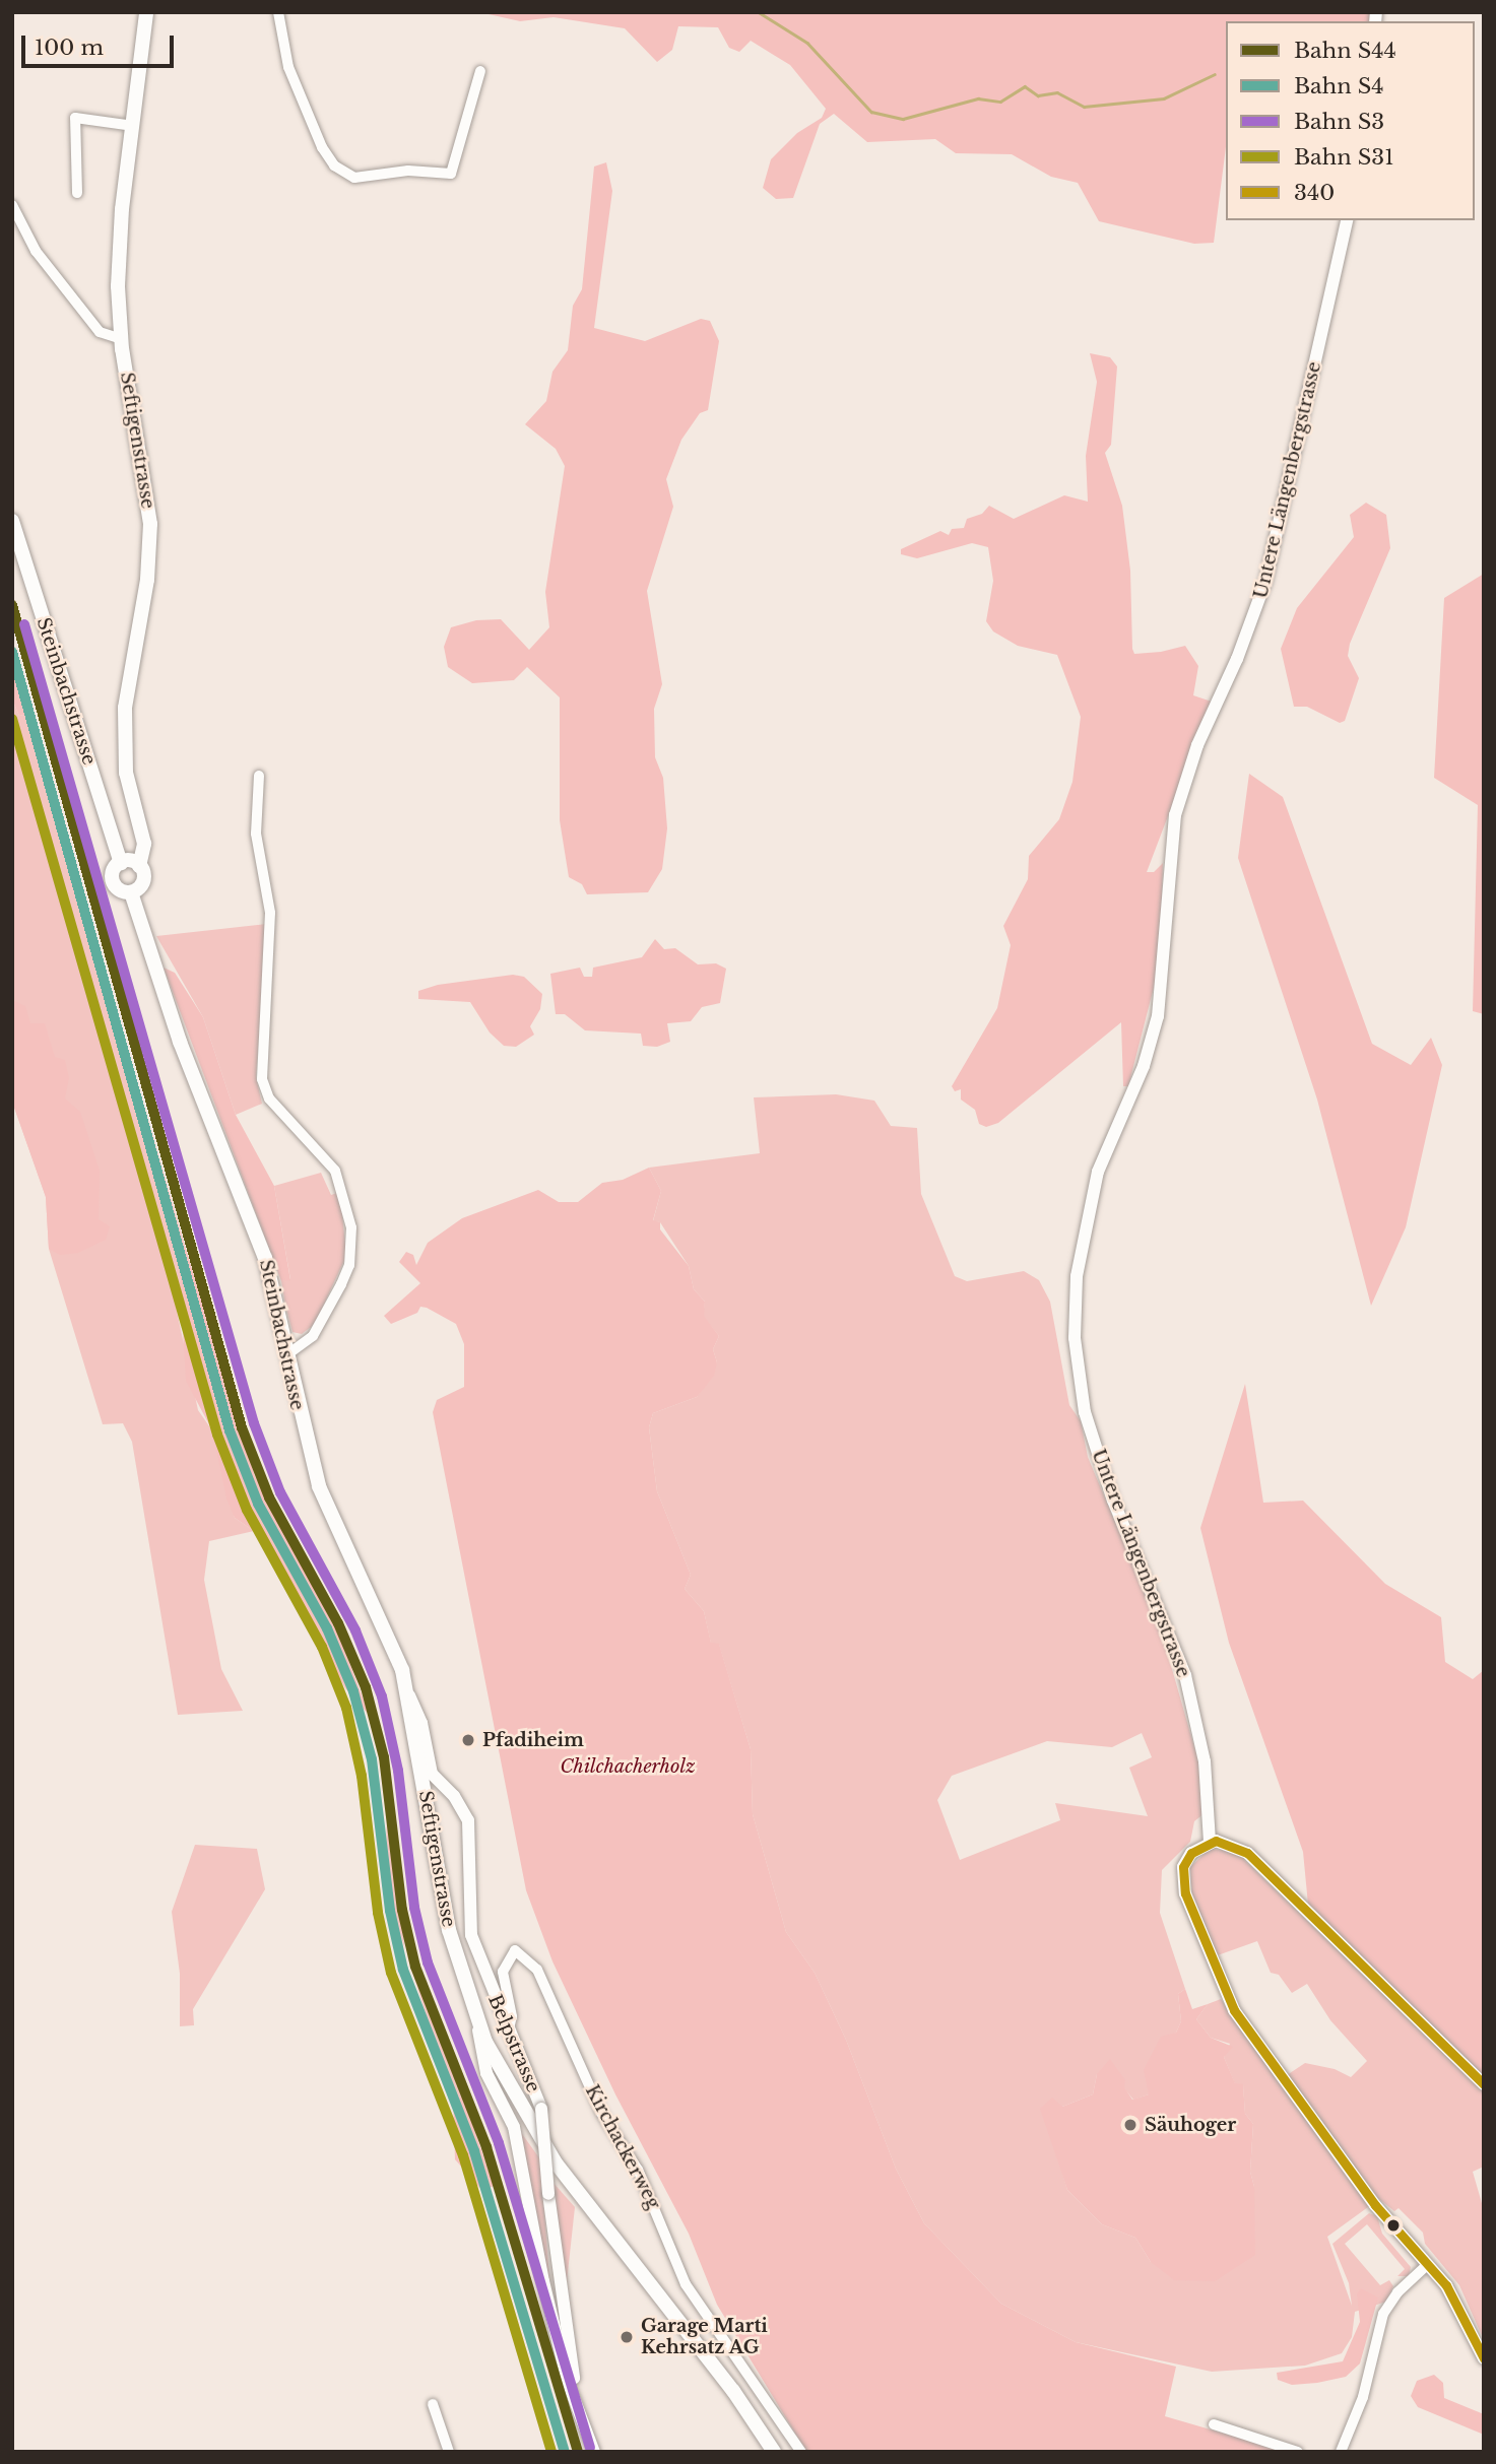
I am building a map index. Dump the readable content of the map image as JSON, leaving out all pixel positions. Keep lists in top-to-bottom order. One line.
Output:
{"streets":{"main road":["Seftigenstrasse","Steinbachstrasse"],"street":["Untere Längenbergstrasse","Belpstrasse","Kirchackerweg"]},"crossings":[["Seftigenstrasse","Steinbachstrasse"],["Seftigenstrasse","Belpstrasse"],["Steinbachstrasse","Belpstrasse"],["Belpstrasse","Kirchackerweg"]],"parks":["Chilchacherholz"],"places":["Pfadiheim","Säuhoger","Garage Marti Kehrsatz AG"],"lines":["rail line S44","rail line S3","rail line S4","rail line S31","transit line 340"],"legend":["Bahn S44","Bahn S4","Bahn S3","Bahn S31","340"],"scale_bar":"100 m"}
